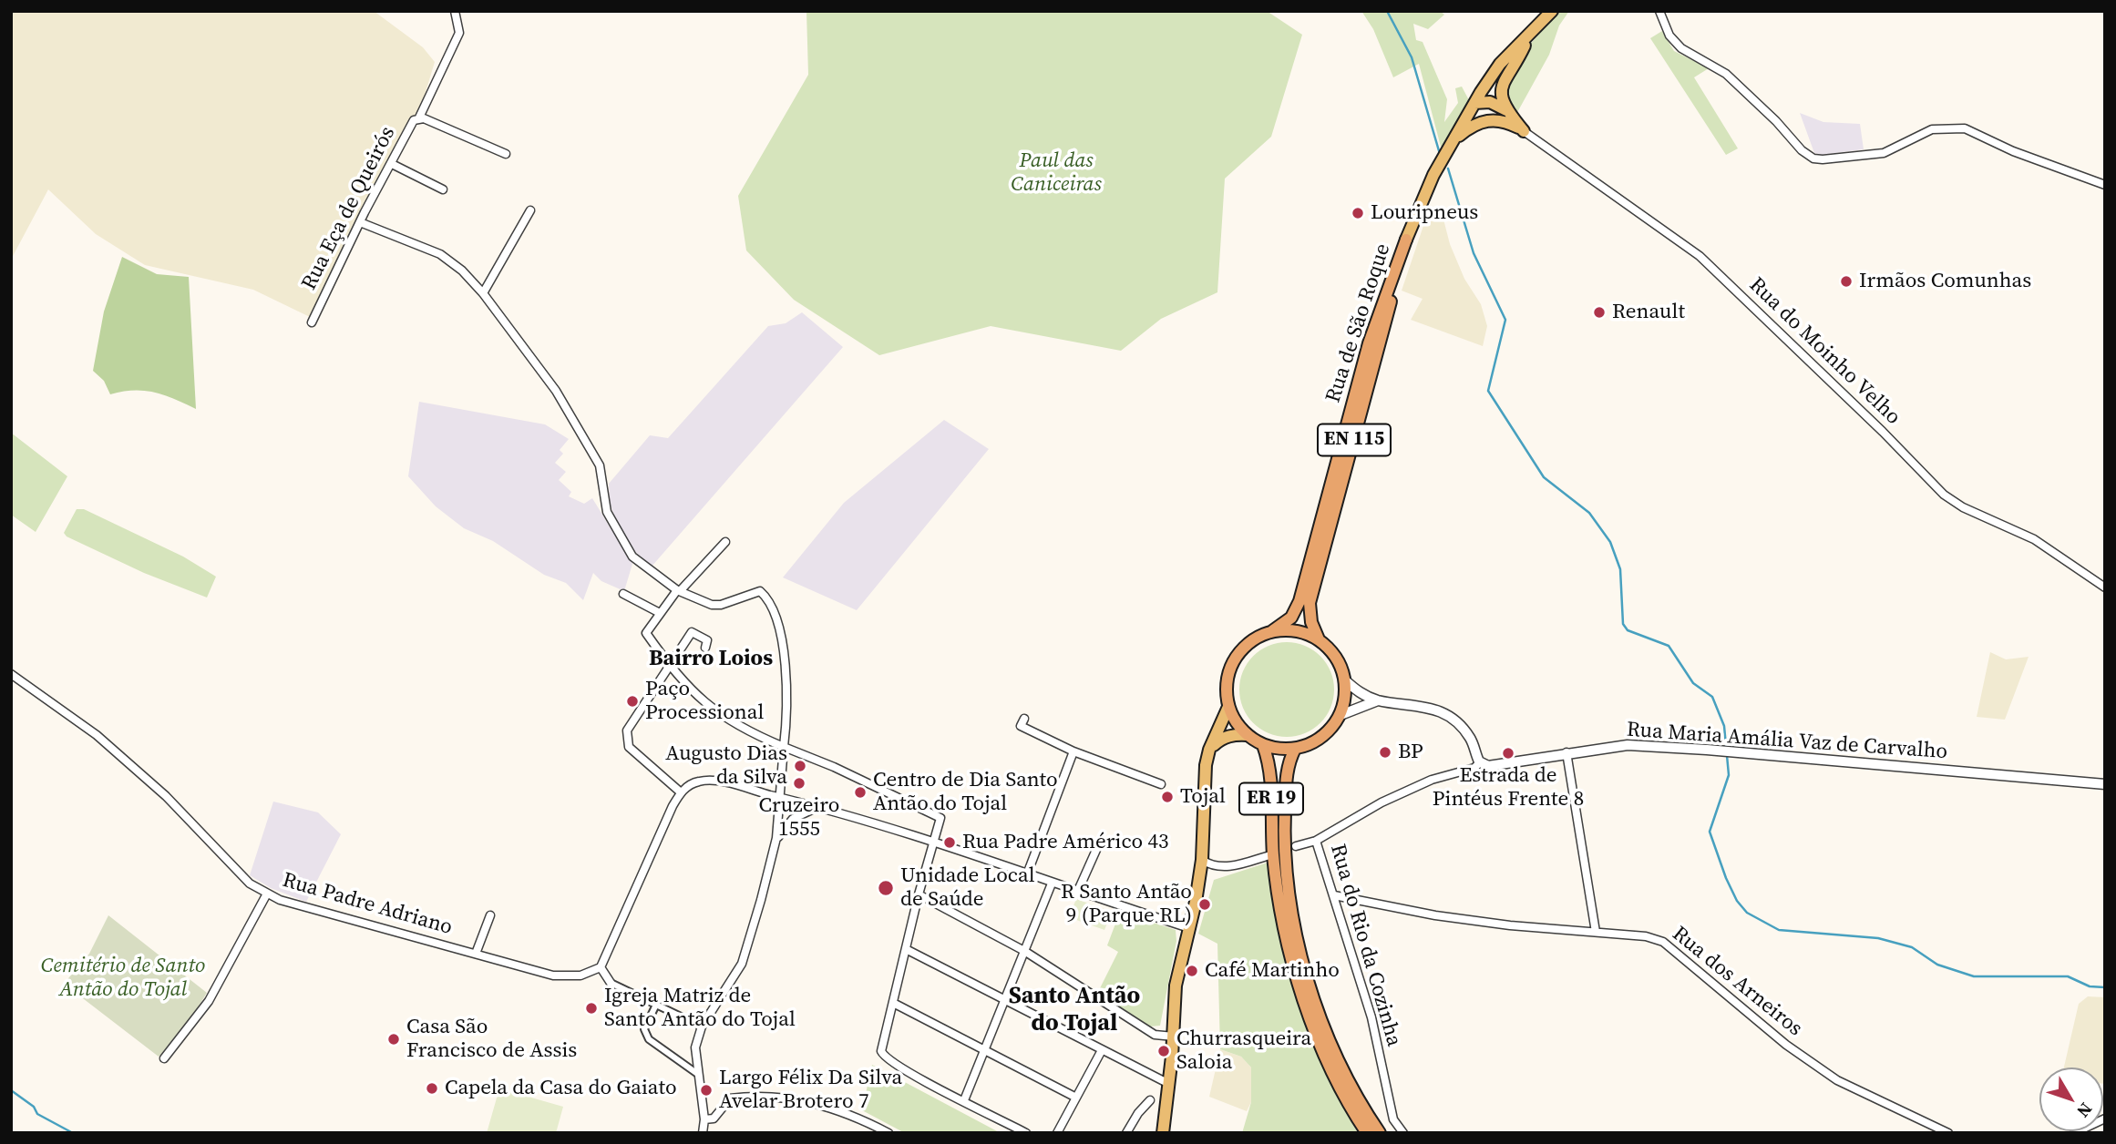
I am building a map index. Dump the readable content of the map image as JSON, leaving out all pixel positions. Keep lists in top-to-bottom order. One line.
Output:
{"streets":{"highway":["Rua de São Roque","EN 115","ER 19"],"street":["Rua Eça de Queirós","Rua do Moinho Velho","Rua Maria Amália Vaz de Carvalho","Rua Padre Adriano","Rua do Rio da Cozinha","Rua dos Arneiros"]},"crossings":[["Rua de São Roque","ER 19"],["Rua Maria Amália Vaz de Carvalho","Rua do Rio da Cozinha"],["Rua do Rio da Cozinha","Rua dos Arneiros"]],"districts":["Bairro Loios","Santo Antão do Tojal"],"parks":["Paul das Caniceiras","Cemitério de Santo Antão do Tojal"],"places":["Louripneus","Irmãos Comunhas","Renault","Paço Processional","BP","Estrada de Pintéus Frente 8","Augusto Dias da Silva","Cruzeiro 1555","Centro de Dia Santo Antão do Tojal","Tojal","Rua Padre Américo 43","Unidade Local de Saúde","R Santo Antão 9 (Parque RL)","Café Martinho","Igreja Matriz de Santo Antão do Tojal","Casa São Francisco de Assis","Churrasqueira Saloia","Capela da Casa do Gaiato","Largo Félix Da Silva Avelar Brotero 7"],"north":"bottom right"}
